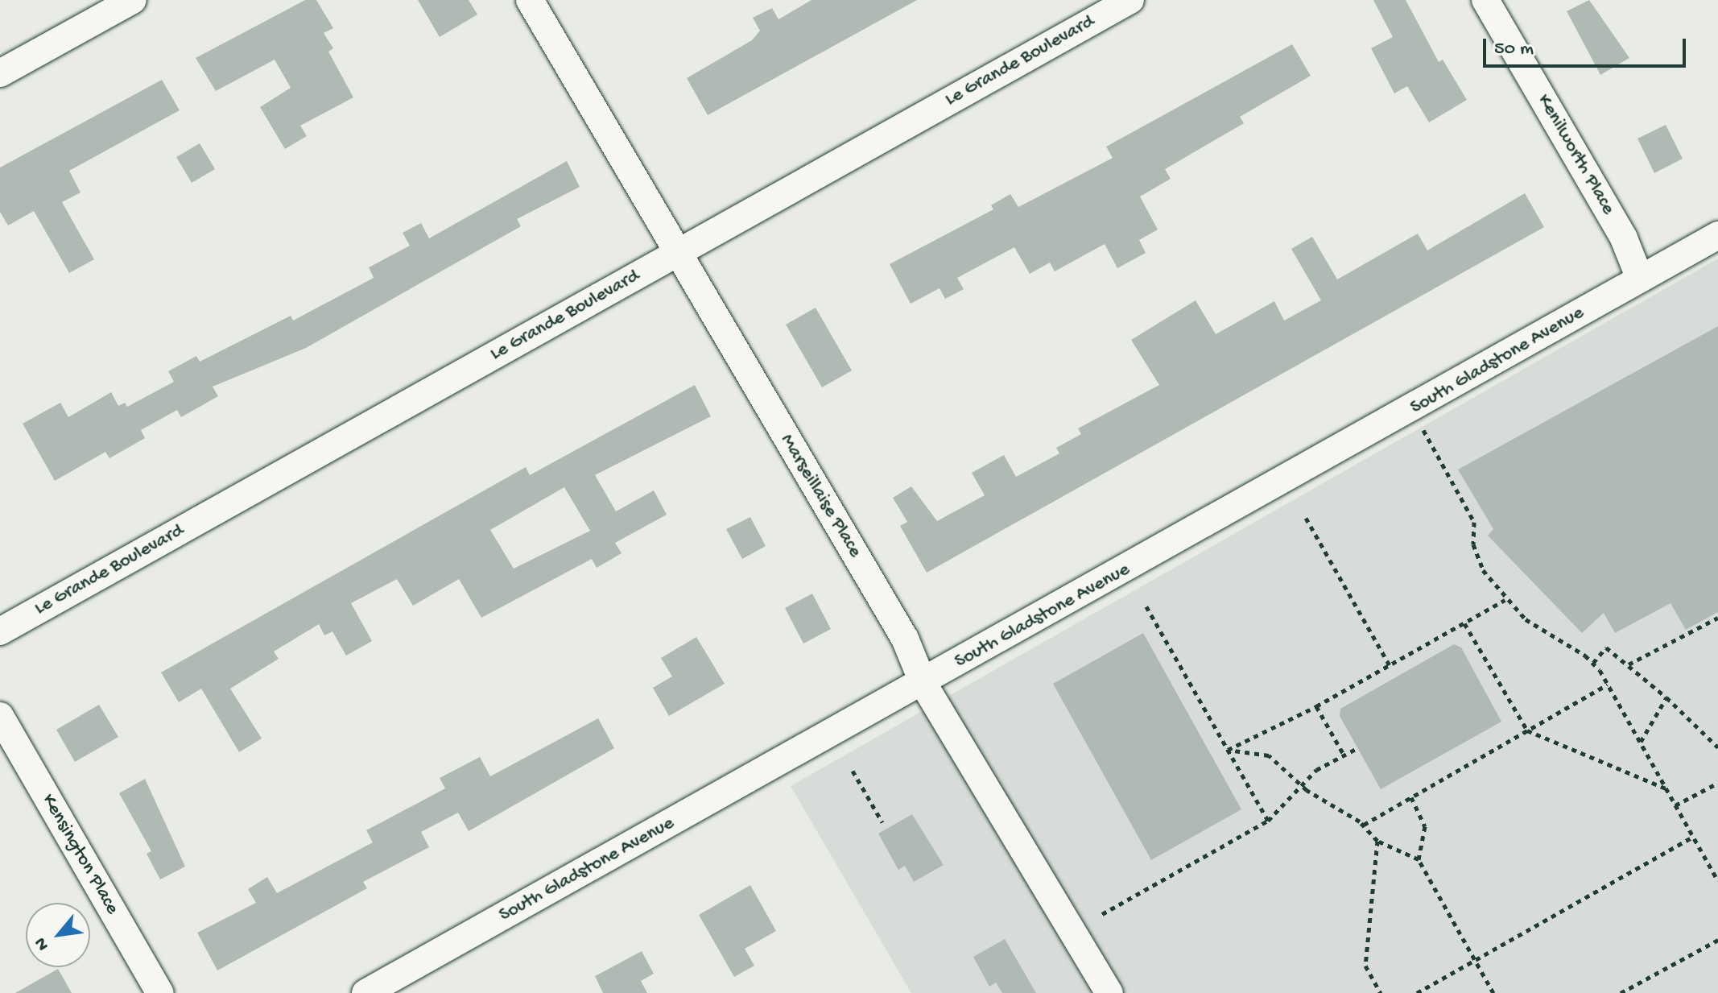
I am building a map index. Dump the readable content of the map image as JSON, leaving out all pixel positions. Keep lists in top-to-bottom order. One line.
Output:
{"streets":{"street":["Le Grande Boulevard","Kenilworth Place","South Gladstone Avenue","Marseillaise Place","Kensington Place"]},"crossings":[["Le Grande Boulevard","Marseillaise Place"],["Kenilworth Place","South Gladstone Avenue"],["South Gladstone Avenue","Marseillaise Place"]],"scale_bar":"50 m","north":"bottom left"}
